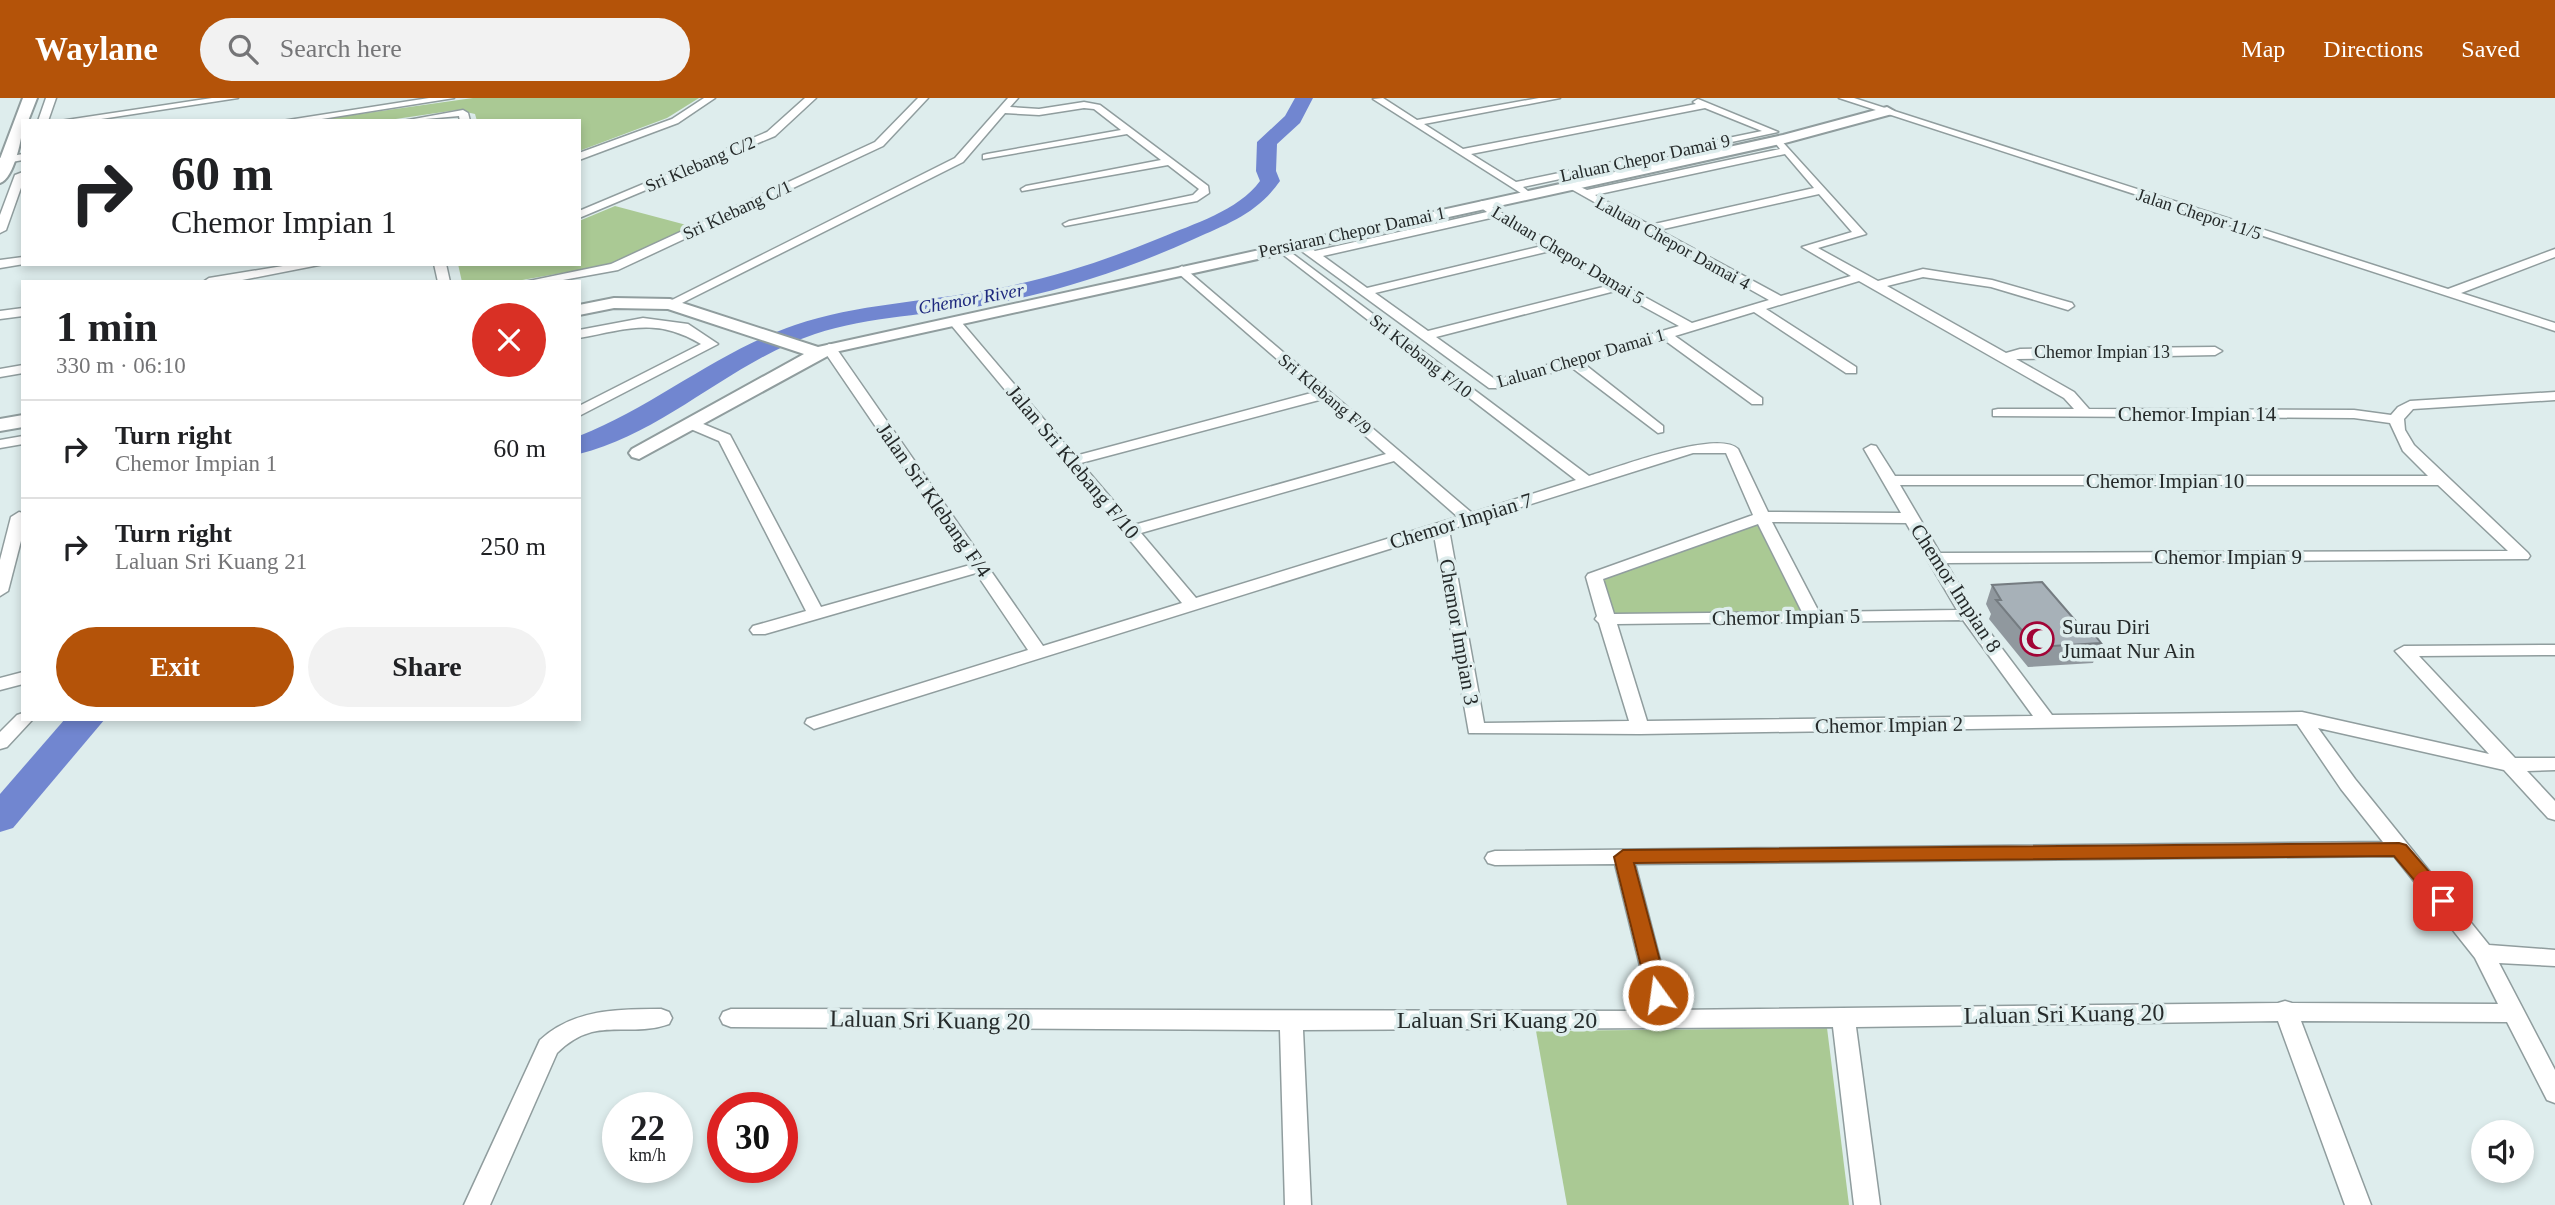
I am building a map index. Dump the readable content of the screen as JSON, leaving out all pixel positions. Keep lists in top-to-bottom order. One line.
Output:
{"streets":{"street":["Laluan Chepor Damai 9","Sri Klebang C/2","Sri Klebang C/1","Jalan Chepor 11/5","Persiaran Chepor Damai 1","Laluan Chepor Damai 4","Laluan Chepor Damai 5","Chemor Impian 13","Sri Klebang F/10","Laluan Chepor Damai 1","Sri Klebang F/9","Chemor Impian 14","Jalan Sri Klebang F/10","Chemor Impian 10","Jalan Sri Klebang F/4","Chemor Impian 7","Chemor Impian 9","Chemor Impian 8","Chemor Impian 5","Chemor Impian 3","Chemor Impian 2","Laluan Sri Kuang 20"]},"crossings":[["Laluan Chepor Damai 9","Persiaran Chepor Damai 1"],["Jalan Chepor 11/5","Persiaran Chepor Damai 1"],["Persiaran Chepor Damai 1","Laluan Chepor Damai 4"],["Persiaran Chepor Damai 1","Laluan Chepor Damai 5"],["Persiaran Chepor Damai 1","Sri Klebang F/10"],["Persiaran Chepor Damai 1","Laluan Chepor Damai 1"],["Persiaran Chepor Damai 1","Sri Klebang F/9"],["Persiaran Chepor Damai 1","Jalan Sri Klebang F/10"],["Persiaran Chepor Damai 1","Jalan Sri Klebang F/4"],["Laluan Chepor Damai 4","Laluan Chepor Damai 1"],["Laluan Chepor Damai 5","Laluan Chepor Damai 1"],["Chemor Impian 13","Chemor Impian 14"],["Sri Klebang F/10","Laluan Chepor Damai 1"],["Sri Klebang F/10","Chemor Impian 7"],["Sri Klebang F/9","Chemor Impian 7"],["Jalan Sri Klebang F/10","Chemor Impian 7"],["Chemor Impian 10","Chemor Impian 9"],["Chemor Impian 10","Chemor Impian 8"],["Jalan Sri Klebang F/4","Chemor Impian 7"],["Chemor Impian 9","Chemor Impian 8"],["Chemor Impian 8","Chemor Impian 5"],["Chemor Impian 8","Chemor Impian 2"],["Chemor Impian 3","Chemor Impian 2"]],"water":["Chemor River"],"places":{"mosque":["Surau Diri Jumaat Nur Ain"]},"page":{"header":"Waylane","search":"Search here","nav":["Map","Directions","Saved"],"turn":["60 m","Chemor Impian 1"],"heading":["1 min","330 m · 06:10"],"list":[{"name":"Turn right","note":"Chemor Impian 1","value":"60 m"},{"name":"Turn right","note":"Laluan Sri Kuang 21","value":"250 m"}],"buttons":["Exit","Share"],"speed":"22 km/h","limit":"30"}}
